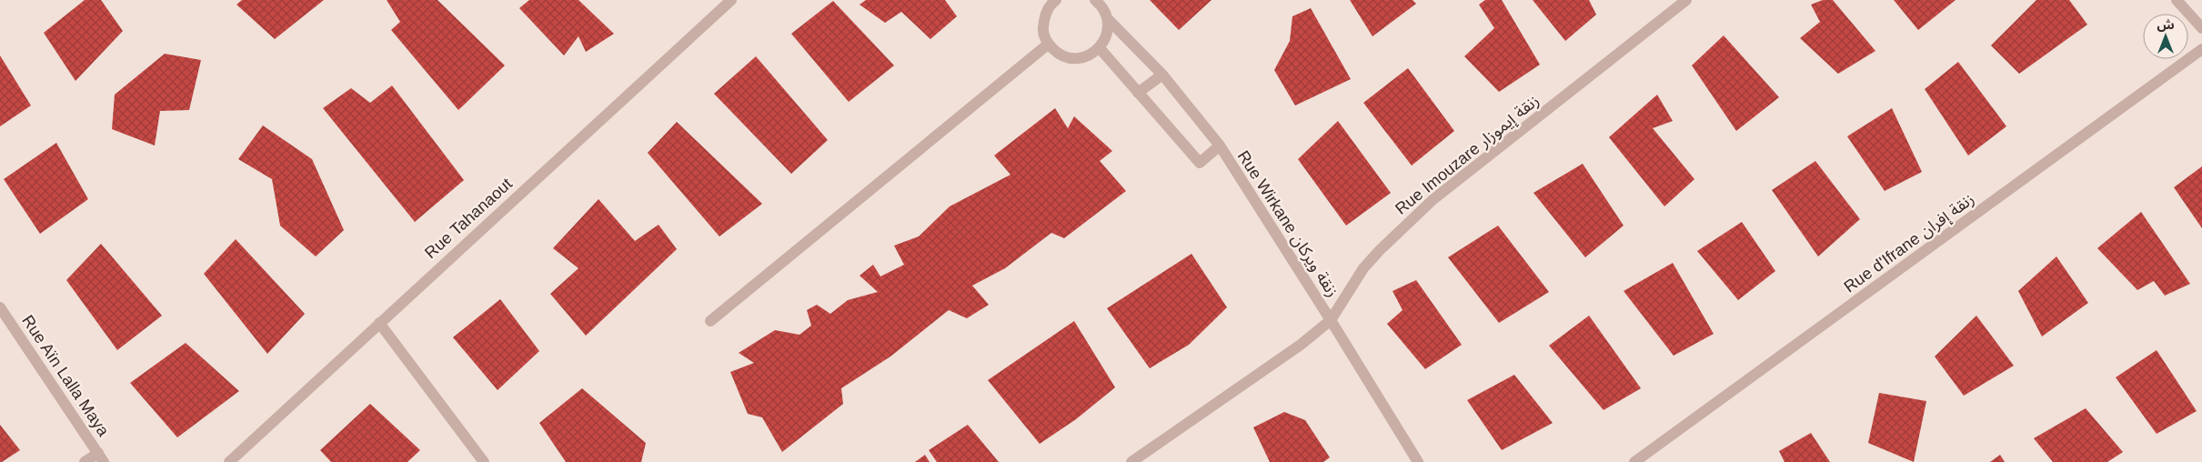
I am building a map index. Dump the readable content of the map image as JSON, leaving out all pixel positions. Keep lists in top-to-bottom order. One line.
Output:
{"streets":{"street":["Rue Imouzare زنقة إيموزار","Rue Tahanaout","Rue Wirkane زنقة ويركان","Rue d'Ifrane زنقة إفران","Rue Aïn Lalla Maya"]},"crossings":[["Rue Imouzare زنقة إيموزار","Rue Wirkane زنقة ويركان"]],"north":"top"}
